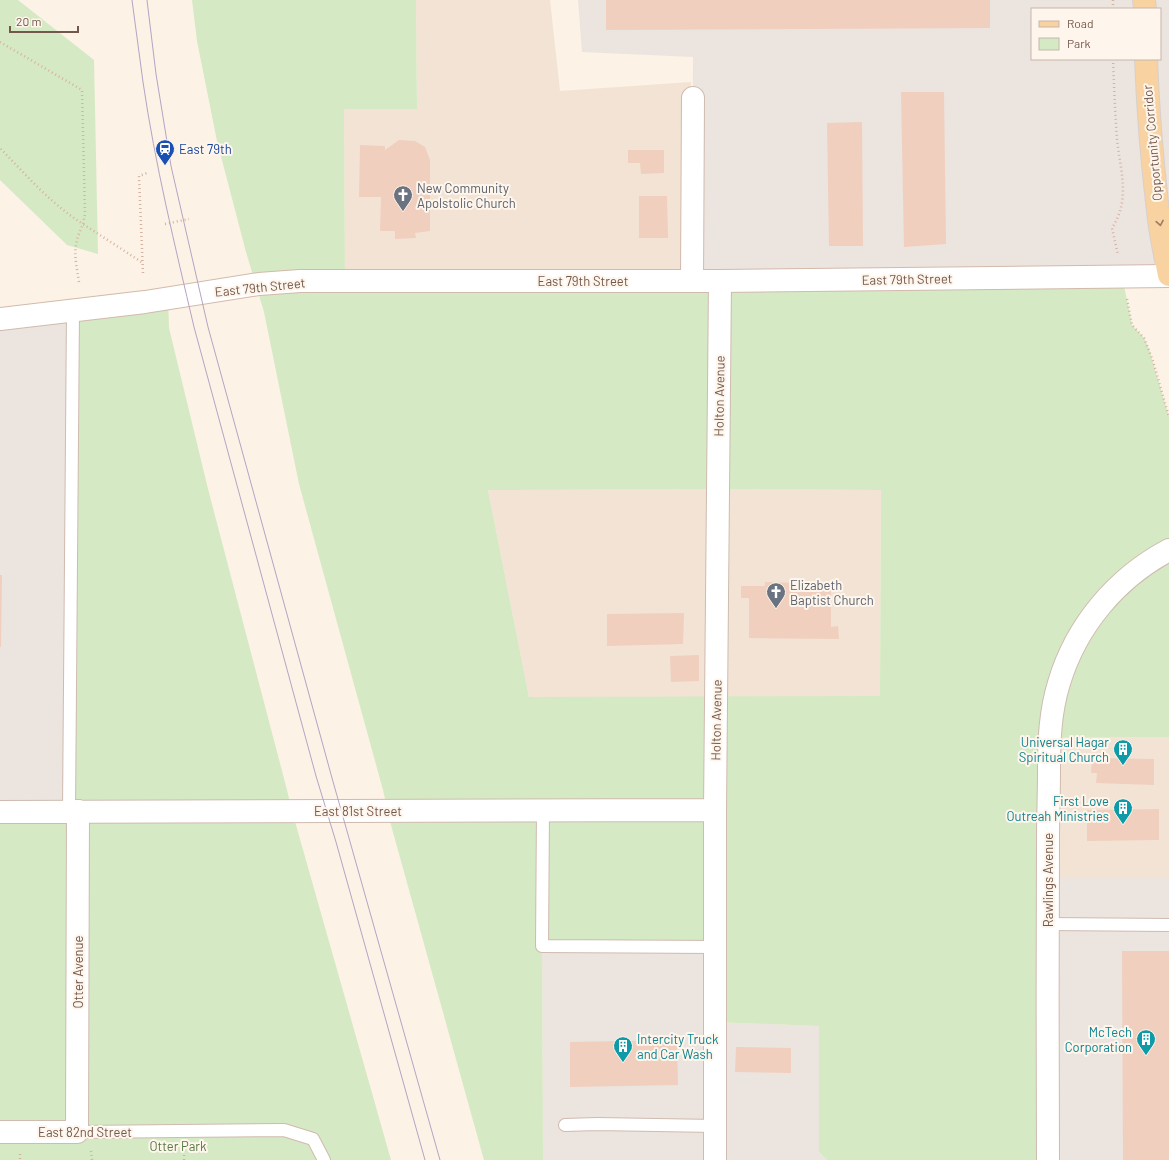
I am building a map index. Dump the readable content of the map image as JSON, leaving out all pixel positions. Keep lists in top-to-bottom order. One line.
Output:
{"streets":{"main road":["Opportunity Corridor"],"street":["East 79th Street","Holton Avenue","East 81st Street","Rawlings Avenue","Otter Avenue","East 82nd Street"]},"crossings":[["Opportunity Corridor","East 79th Street"],["East 79th Street","Holton Avenue"],["Holton Avenue","East 81st Street"],["East 81st Street","Otter Avenue"],["Otter Avenue","East 82nd Street"]],"one_way":["Opportunity Corridor"],"parks":["Otter Park"],"places":{"station":["East 79th"],"church":["New Community Apolstolic Church","Elizabeth Baptist Church"],"building":["Universal Hagar Spiritual Church","First Love Outreah Ministries","McTech Corporation","Intercity Truck and Car Wash"]},"legend":["Road","Park"],"scale_bar":"20 m"}
